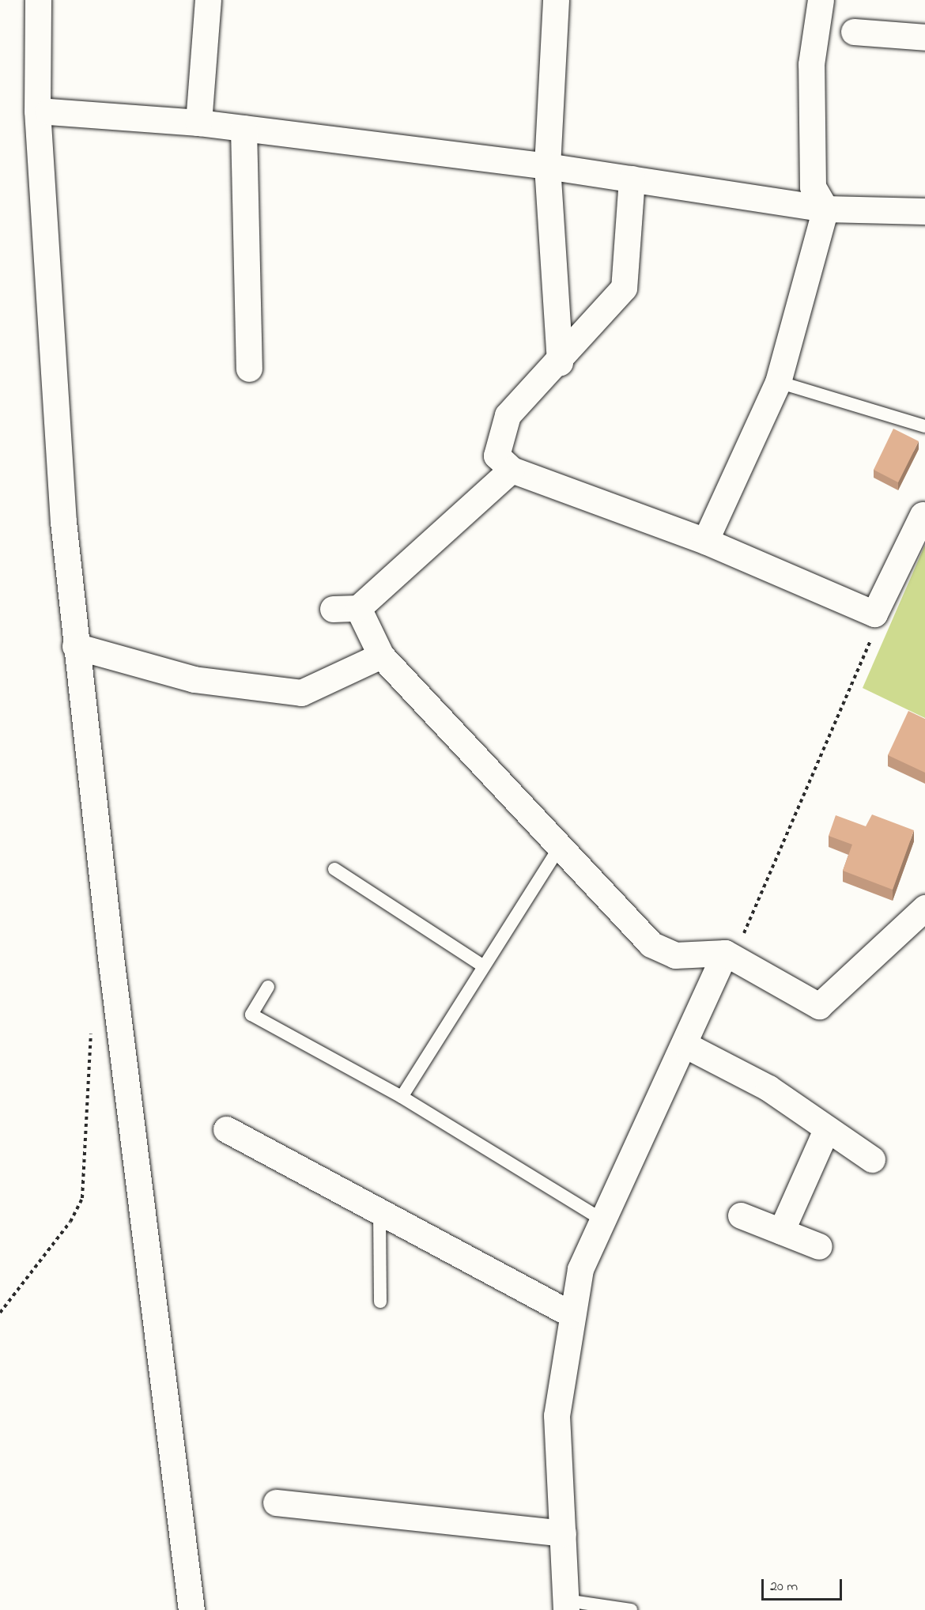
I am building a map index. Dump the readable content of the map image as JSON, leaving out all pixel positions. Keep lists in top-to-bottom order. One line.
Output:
{"scale_bar":"20 m"}
